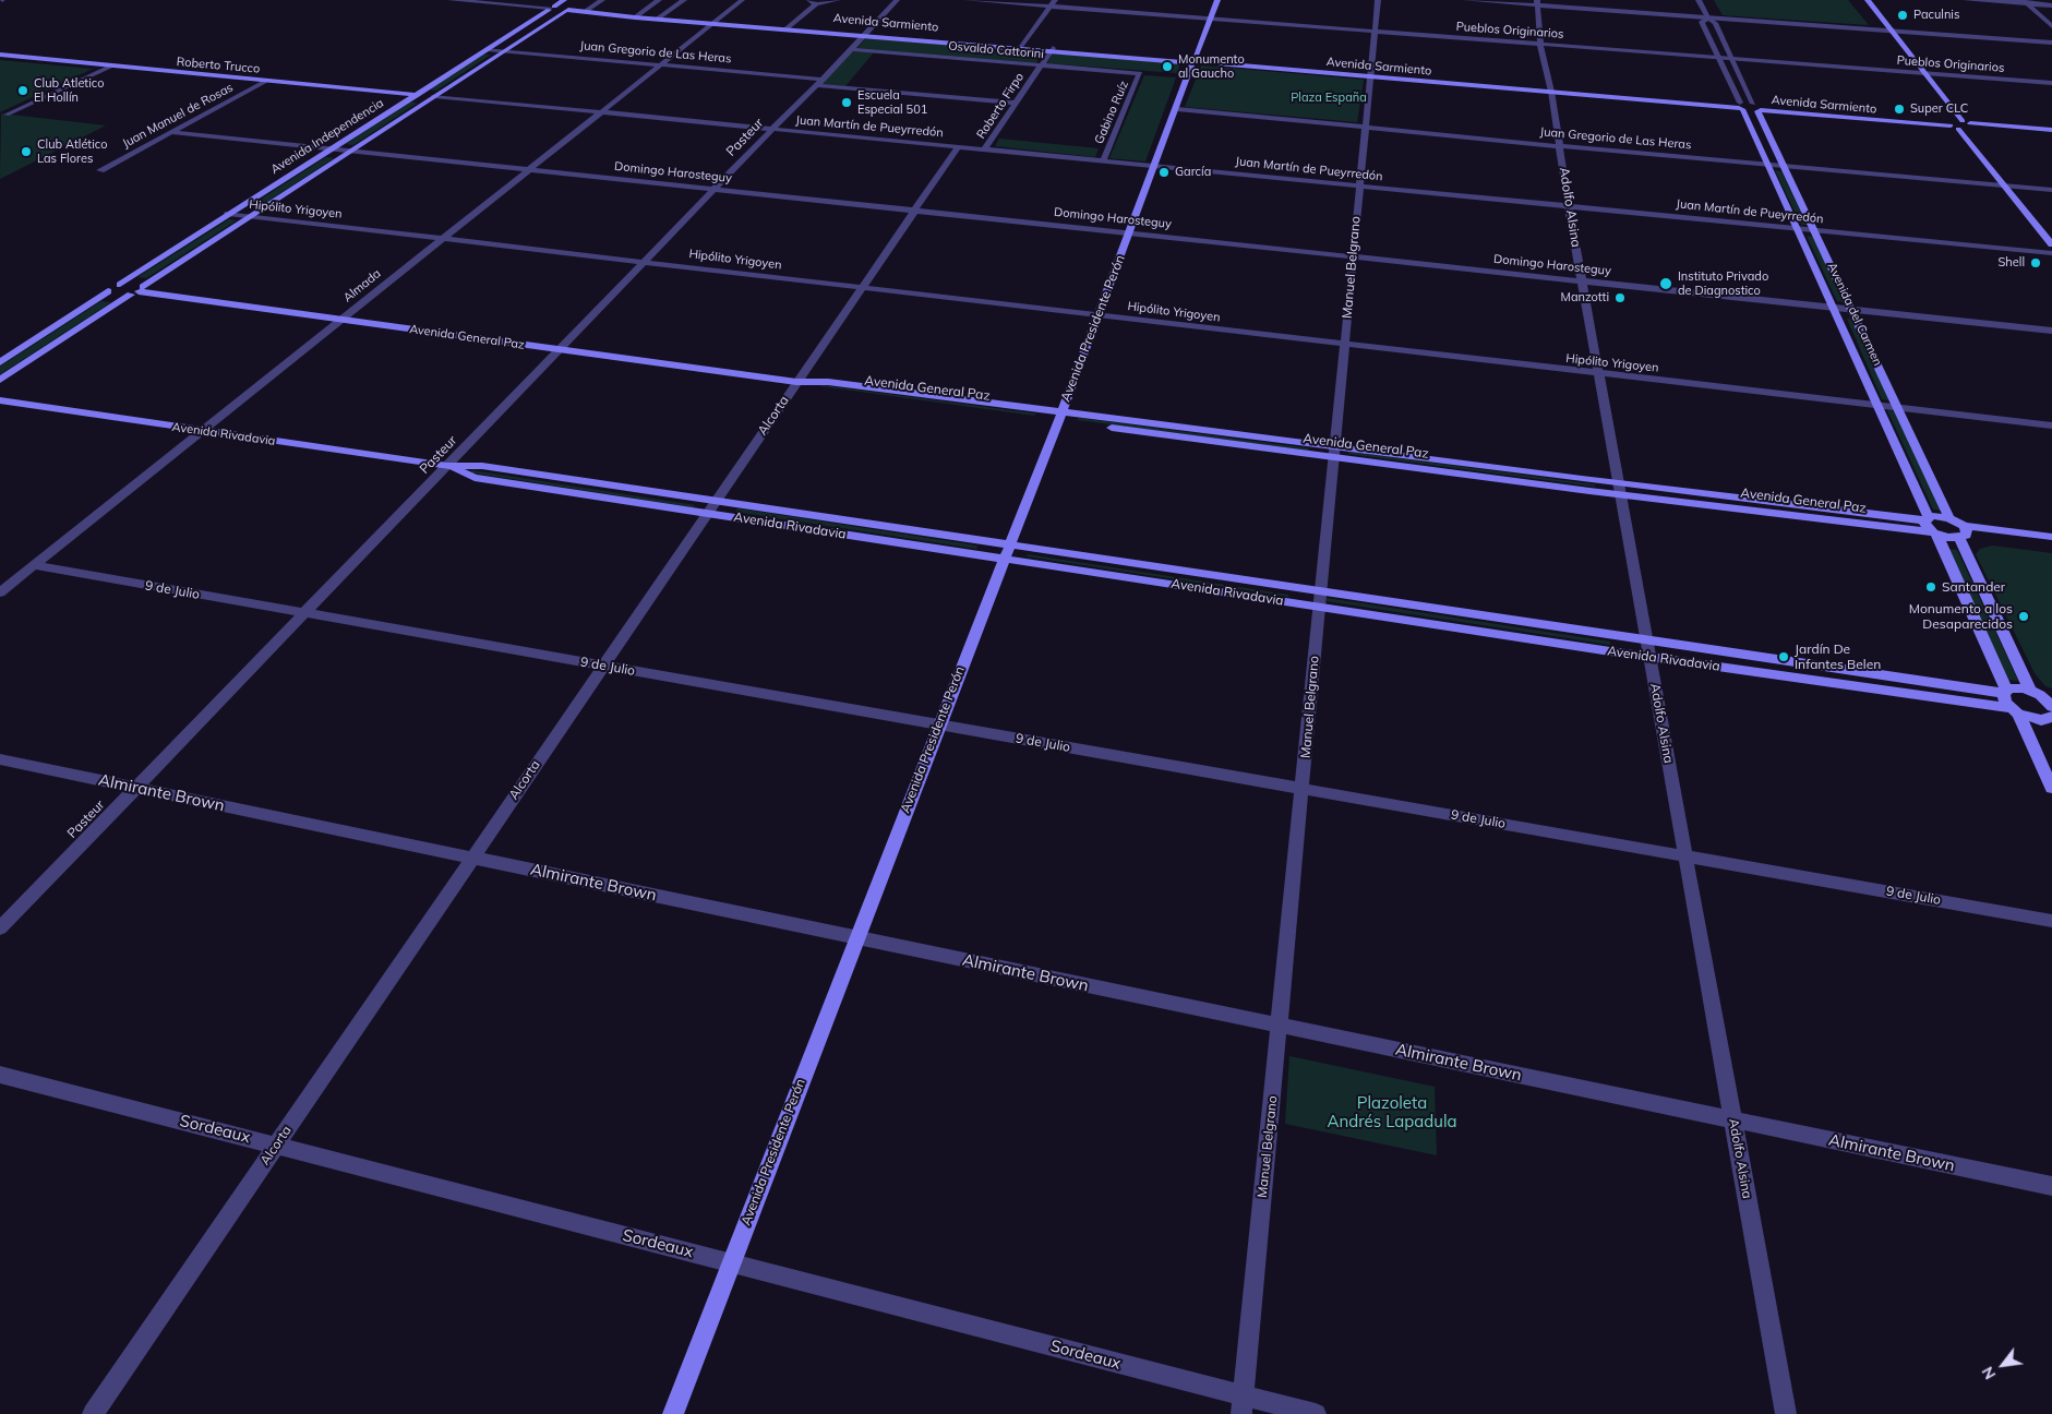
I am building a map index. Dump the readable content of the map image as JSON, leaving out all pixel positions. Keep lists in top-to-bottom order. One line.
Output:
{"streets":{"main road":["Avenida Sarmiento","Roberto Trucco","Avenida Independencia","Avenida del Carmen","Avenida Presidente Perón","Avenida General Paz","Avenida Rivadavia"],"street":["Pueblos Originarios","Osvaldo Cattorini","Juan Gregorio de Las Heras","Roberto Firpo","Gabino Ruíz","Juan Manuel de Rosas","Juan Martín de Pueyrredón","Pasteur","Domingo Harosteguy","Adolfo Alsina","Hipólito Yrigoyen","Manuel Belgrano","Almada","Alcorta","9 de Julio","Almirante Brown","Sordeaux"]},"crossings":[["Avenida Sarmiento","Roberto Firpo"],["Avenida Sarmiento","Avenida Independencia"],["Avenida Sarmiento","Pasteur"],["Avenida Sarmiento","Adolfo Alsina"],["Avenida Sarmiento","Manuel Belgrano"],["Avenida Sarmiento","Almada"],["Avenida Sarmiento","Avenida del Carmen"],["Avenida Sarmiento","Avenida Presidente Perón"],["Pueblos Originarios","Adolfo Alsina"],["Pueblos Originarios","Manuel Belgrano"],["Pueblos Originarios","Avenida del Carmen"],["Pueblos Originarios","Avenida Presidente Perón"],["Osvaldo Cattorini","Roberto Firpo"],["Osvaldo Cattorini","Gabino Ruíz"],["Osvaldo Cattorini","Pasteur"],["Juan Gregorio de Las Heras","Roberto Firpo"],["Juan Gregorio de Las Heras","Avenida Independencia"],["Juan Gregorio de Las Heras","Pasteur"],["Juan Gregorio de Las Heras","Adolfo Alsina"],["Juan Gregorio de Las Heras","Manuel Belgrano"],["Juan Gregorio de Las Heras","Almada"],["Juan Gregorio de Las Heras","Avenida del Carmen"],["Juan Gregorio de Las Heras","Avenida Presidente Perón"],["Roberto Trucco","Juan Manuel de Rosas"],["Roberto Trucco","Juan Martín de Pueyrredón"],["Roberto Trucco","Avenida Independencia"],["Roberto Firpo","Juan Martín de Pueyrredón"],["Gabino Ruíz","Juan Martín de Pueyrredón"],["Juan Manuel de Rosas","Domingo Harosteguy"],["Juan Martín de Pueyrredón","Avenida Independencia"],["Juan Martín de Pueyrredón","Pasteur"],["Juan Martín de Pueyrredón","Adolfo Alsina"],["Juan Martín de Pueyrredón","Manuel Belgrano"],["Juan Martín de Pueyrredón","Almada"],["Juan Martín de Pueyrredón","Avenida del Carmen"],["Juan Martín de Pueyrredón","Avenida Presidente Perón"],["Juan Martín de Pueyrredón","Alcorta"],["Avenida Independencia","Domingo Harosteguy"],["Avenida Independencia","Hipólito Yrigoyen"],["Avenida Independencia","Avenida General Paz"],["Pasteur","Domingo Harosteguy"],["Pasteur","Hipólito Yrigoyen"],["Pasteur","Avenida General Paz"],["Pasteur","Avenida Rivadavia"],["Pasteur","9 de Julio"],["Pasteur","Almirante Brown"],["Domingo Harosteguy","Adolfo Alsina"],["Domingo Harosteguy","Manuel Belgrano"],["Domingo Harosteguy","Almada"],["Domingo Harosteguy","Avenida del Carmen"],["Domingo Harosteguy","Avenida Presidente Perón"],["Domingo Harosteguy","Alcorta"],["Adolfo Alsina","Hipólito Yrigoyen"],["Adolfo Alsina","Avenida General Paz"],["Adolfo Alsina","Avenida Rivadavia"],["Adolfo Alsina","9 de Julio"],["Adolfo Alsina","Almirante Brown"],["Hipólito Yrigoyen","Manuel Belgrano"],["Hipólito Yrigoyen","Almada"],["Hipólito Yrigoyen","Avenida del Carmen"],["Hipólito Yrigoyen","Avenida Presidente Perón"],["Hipólito Yrigoyen","Alcorta"],["Manuel Belgrano","Avenida General Paz"],["Manuel Belgrano","Avenida Rivadavia"],["Manuel Belgrano","9 de Julio"],["Manuel Belgrano","Almirante Brown"],["Manuel Belgrano","Sordeaux"],["Almada","Avenida General Paz"],["Almada","Avenida Rivadavia"],["Almada","9 de Julio"],["Avenida del Carmen","Avenida General Paz"],["Avenida Presidente Perón","Avenida General Paz"],["Avenida Presidente Perón","Avenida Rivadavia"],["Avenida Presidente Perón","9 de Julio"],["Avenida Presidente Perón","Almirante Brown"],["Avenida Presidente Perón","Sordeaux"],["Avenida General Paz","Alcorta"],["Alcorta","Avenida Rivadavia"],["Alcorta","9 de Julio"],["Alcorta","Almirante Brown"],["Alcorta","Sordeaux"]],"parks":["Plaza España","Plazoleta Andrés Lapadula"],"places":["Paculnis","Monumento al Gaucho","Club Atletico El Hollín","Escuela Especial 501","Super CLC","Club Atlético Las Flores","García","Shell","Instituto Privado de Diagnostico","Manzotti","Santander","Monumento a los Desaparecidos","Jardín De Infantes Belen"],"north":"bottom left"}
